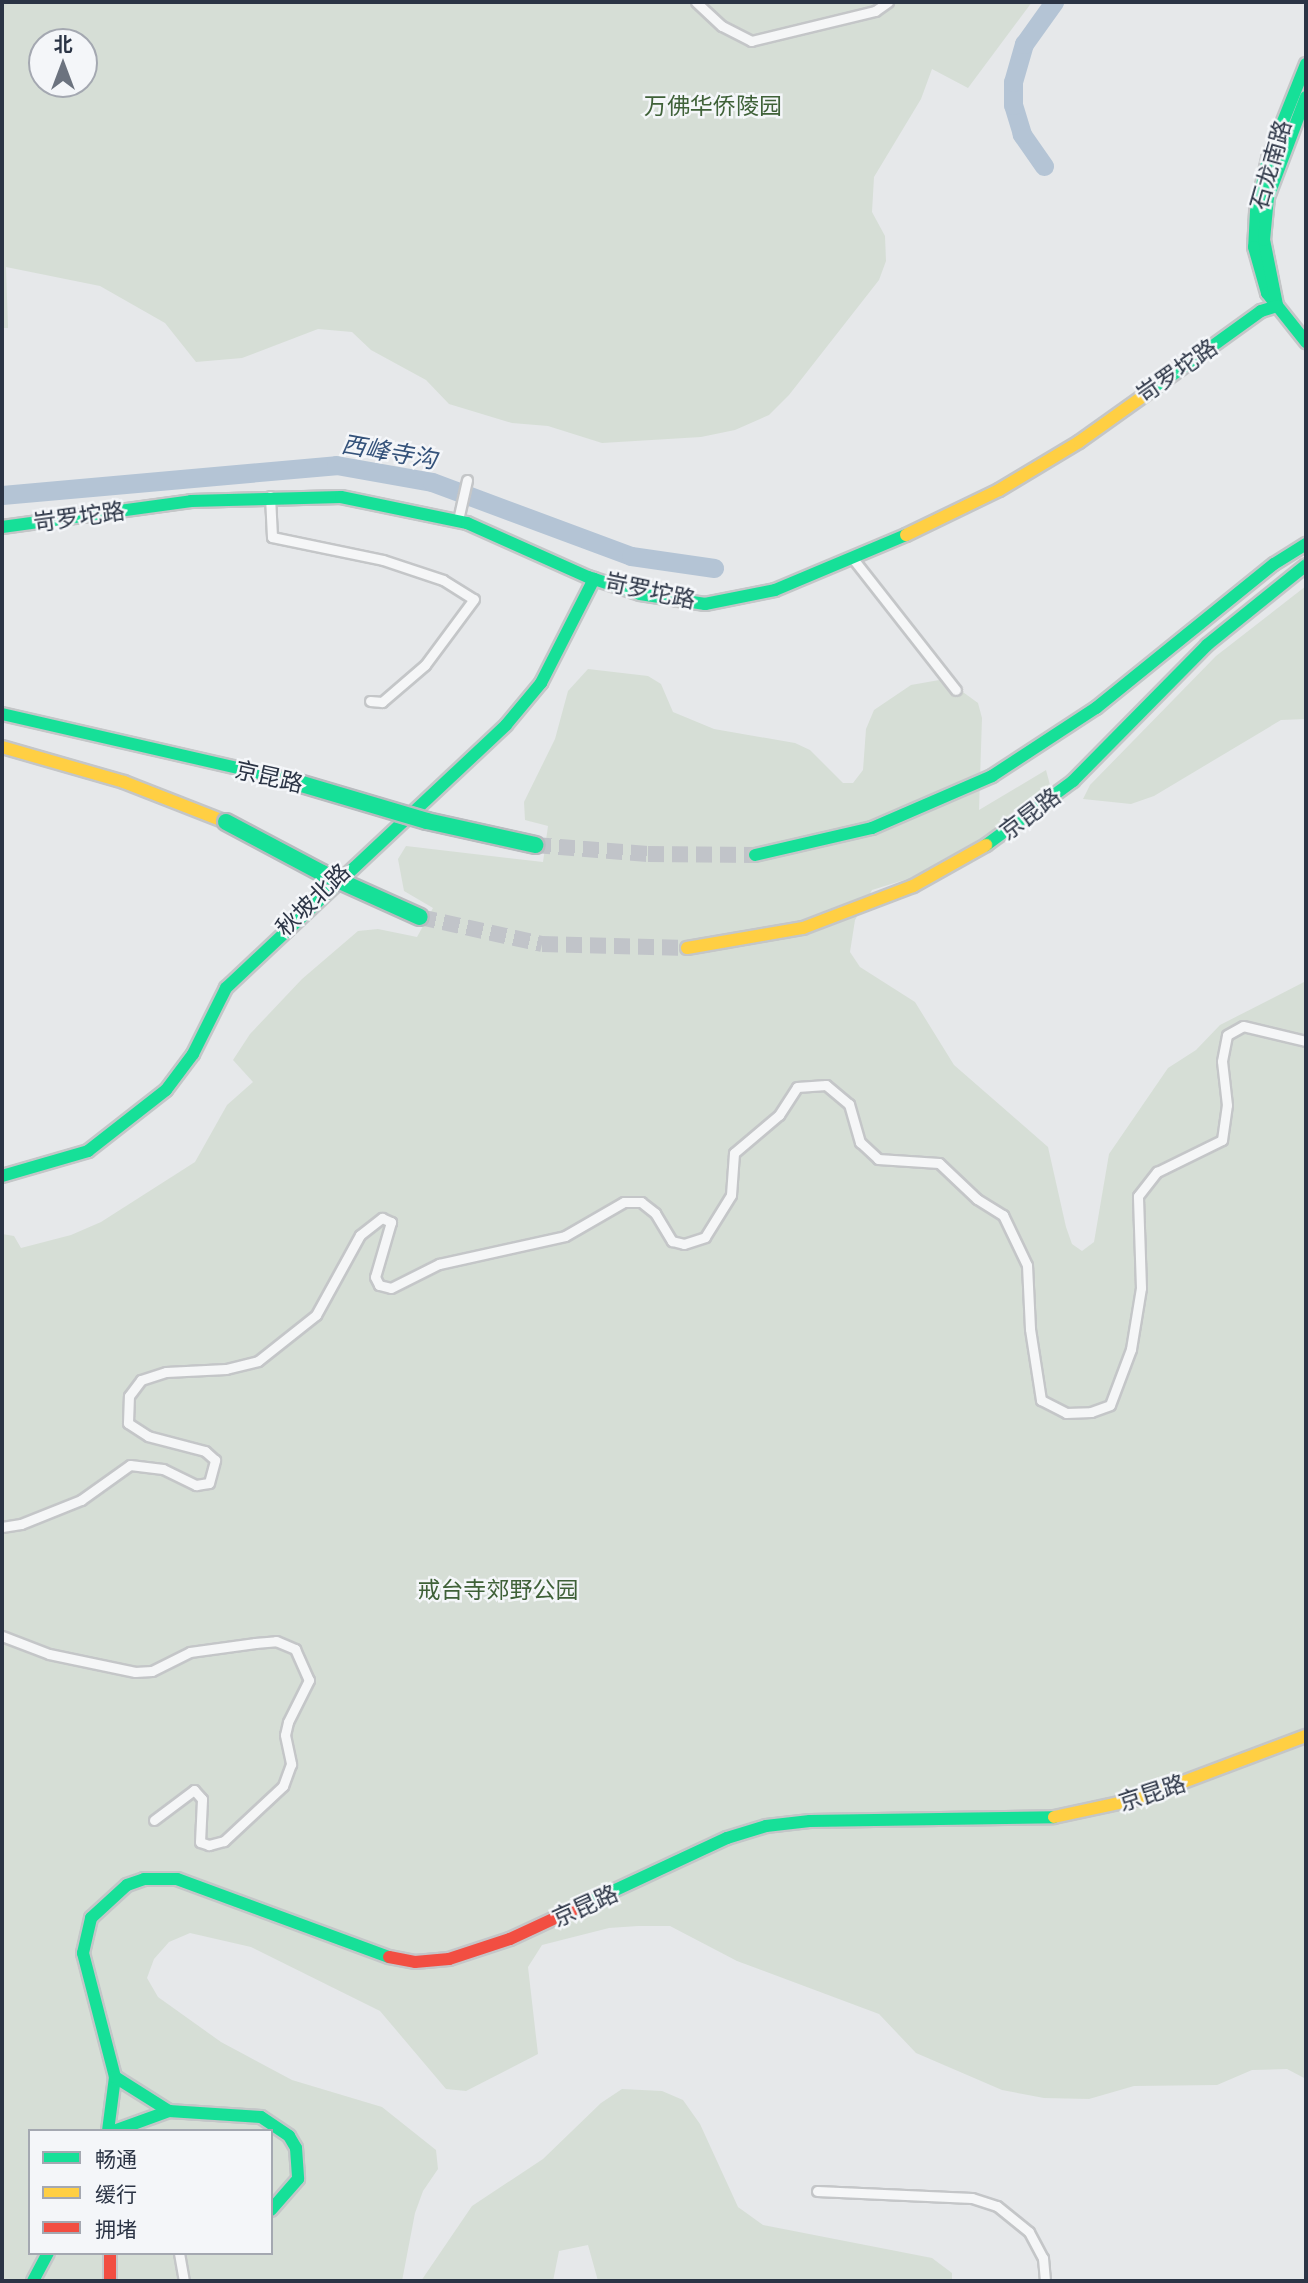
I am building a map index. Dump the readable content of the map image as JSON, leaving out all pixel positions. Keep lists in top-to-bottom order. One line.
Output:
{"streets":{"main road":["石龙南路","岢罗坨路","京昆路","秋坡北路"]},"crossings":[["石龙南路","岢罗坨路"],["岢罗坨路","秋坡北路"]],"water":["西峰寺沟"],"parks":["万佛华侨陵园","戒台寺郊野公园"],"legend":["畅通","缓行","拥堵"],"north":"top"}
